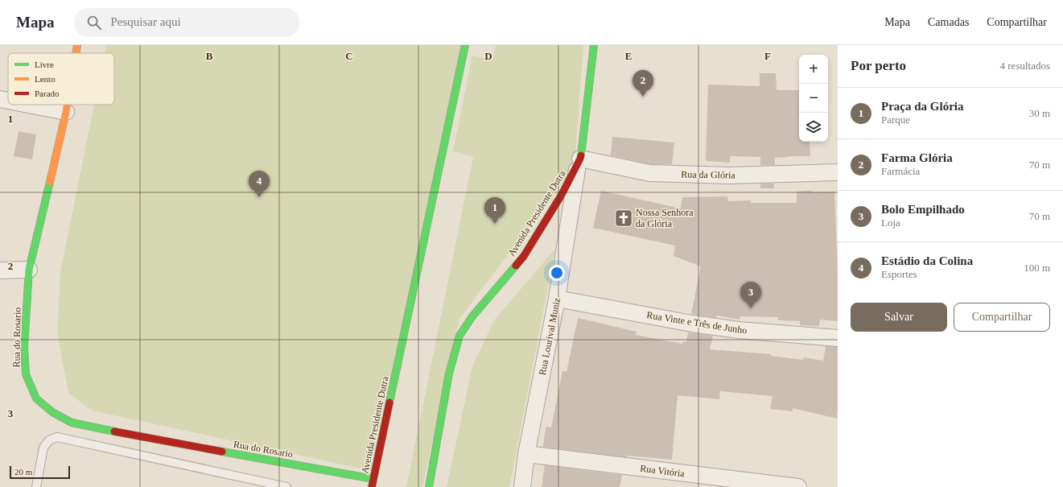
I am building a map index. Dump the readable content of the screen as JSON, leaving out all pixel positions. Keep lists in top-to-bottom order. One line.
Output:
{"streets":{"street":["Rua da Glória","Avenida Presidente Dutra","Rua Vinte e Três de Junho","Rua Lourival Muniz","Rua do Rosario","Rua Vitória"]},"crossings":[["Rua da Glória","Avenida Presidente Dutra"],["Rua da Glória","Rua Lourival Muniz"],["Avenida Presidente Dutra","Rua Lourival Muniz"],["Avenida Presidente Dutra","Rua do Rosario"],["Rua Vinte e Três de Junho","Rua Lourival Muniz"],["Rua Lourival Muniz","Rua Vitória"]],"places":{"church":["Nossa Senhora da Glória"]},"legend":["Livre","Lento","Parado"],"scale_bar":"20 m","page":{"header":"Mapa","search":"Pesquisar aqui","nav":["Mapa","Camadas","Compartilhar"],"heading":["Por perto","4 resultados"],"map_buttons":["+","−"],"pins":["2","4","1","3"],"list":[{"mark":"1","name":"Praça da Glória","note":"Parque","value":"30 m"},{"mark":"2","name":"Farma Glória","note":"Farmácia","value":"70 m"},{"mark":"3","name":"Bolo Empilhado","note":"Loja","value":"70 m"},{"mark":"4","name":"Estádio da Colina","note":"Esportes","value":"100 m"}],"buttons":["Salvar","Compartilhar"],"scale":"20 m"},"grid":{"columns":["B","C","D","E","F"],"rows":["1","2","3"]}}
